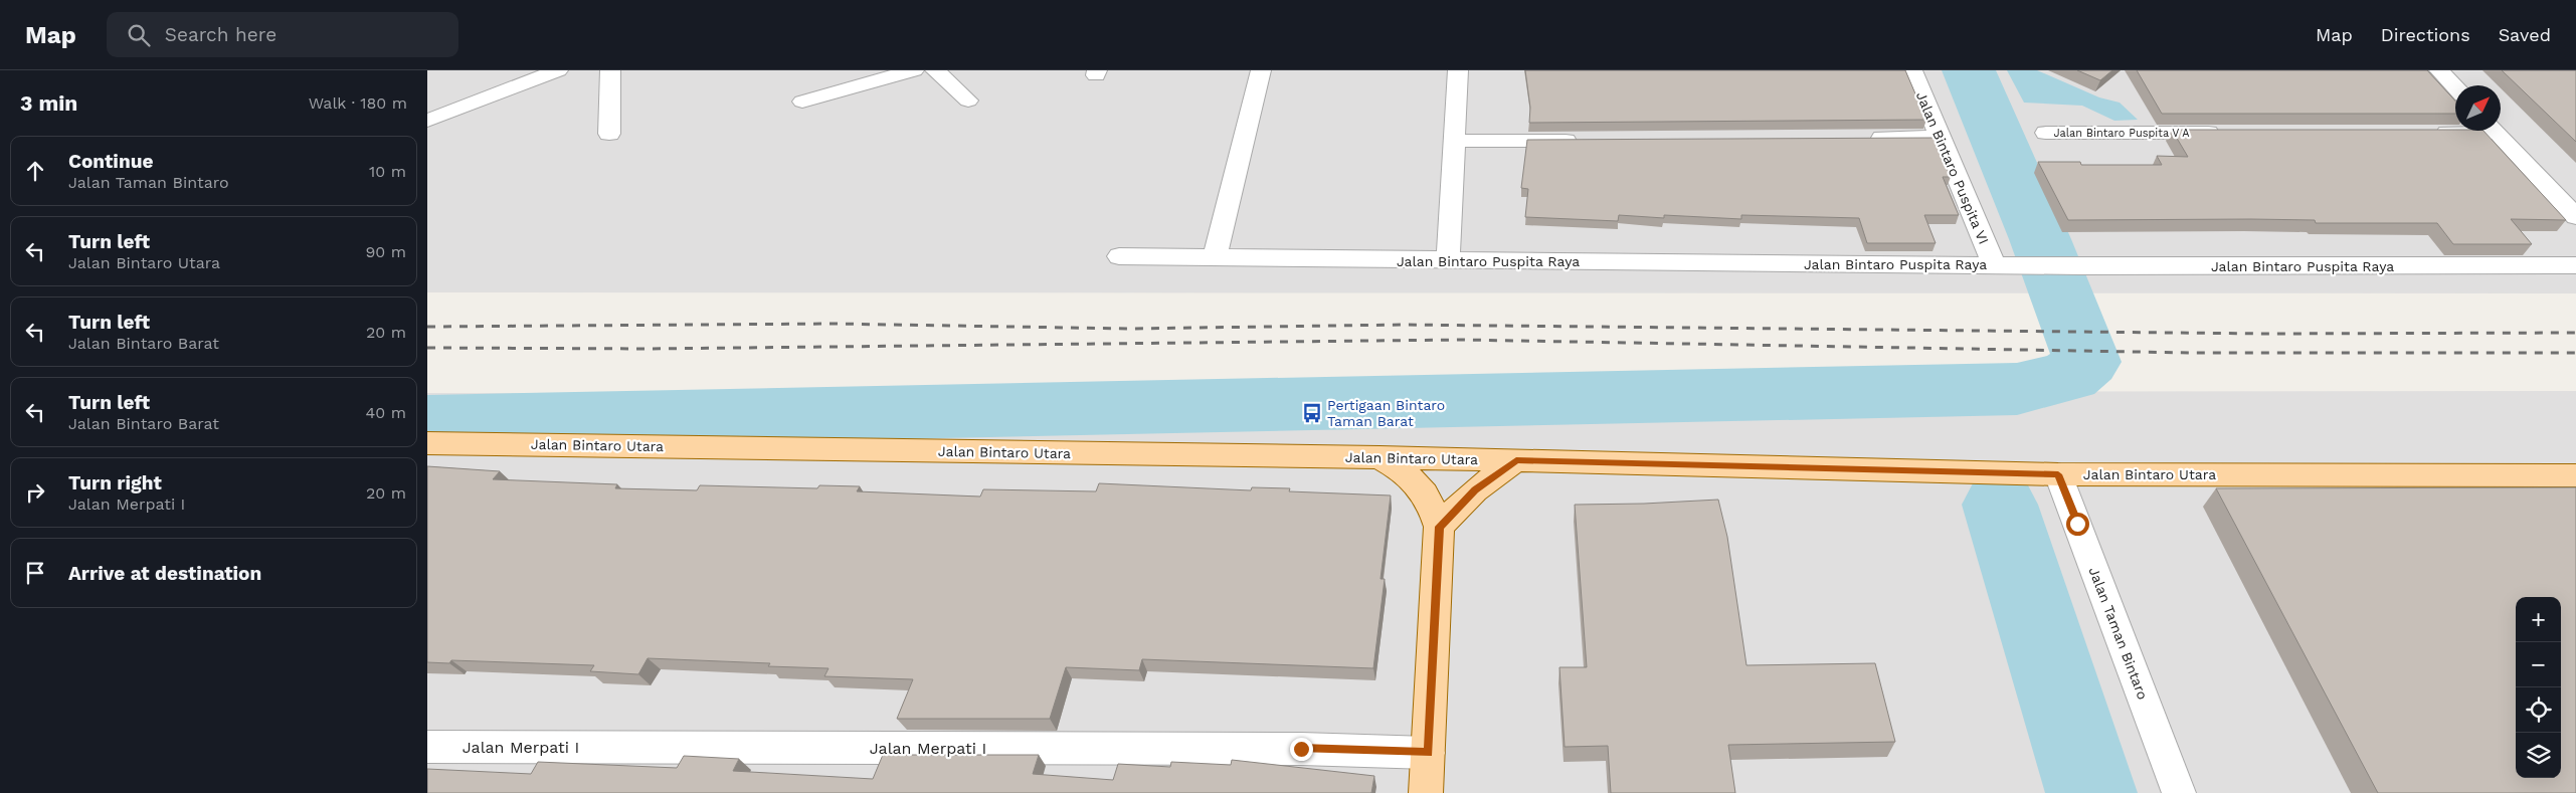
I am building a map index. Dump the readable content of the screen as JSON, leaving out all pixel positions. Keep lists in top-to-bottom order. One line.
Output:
{"streets":{"main road":["Jalan Bintaro Utara"],"street":["Jalan Bintaro Puspita V A","Jalan Bintaro Puspita VI","Jalan Bintaro Puspita Raya","Jalan Taman Bintaro","Jalan Merpati I"]},"crossings":[["Jalan Bintaro Puspita VI","Jalan Bintaro Puspita Raya"],["Jalan Bintaro Utara","Jalan Taman Bintaro"]],"places":{"bus stop":["Pertigaan Bintaro Taman Barat"]},"north":"top right","page":{"header":"Map","search":"Search here","nav":["Map","Directions","Saved"],"heading":["3 min","Walk · 180 m"],"list":[["Continue","Jalan Taman Bintaro","10 m"],["Turn left","Jalan Bintaro Utara","90 m"],["Turn left","Jalan Bintaro Barat","20 m"],["Turn left","Jalan Bintaro Barat","40 m"],["Turn right","Jalan Merpati I","20 m"],"Arrive at destination"],"map_buttons":["+","−"]}}
